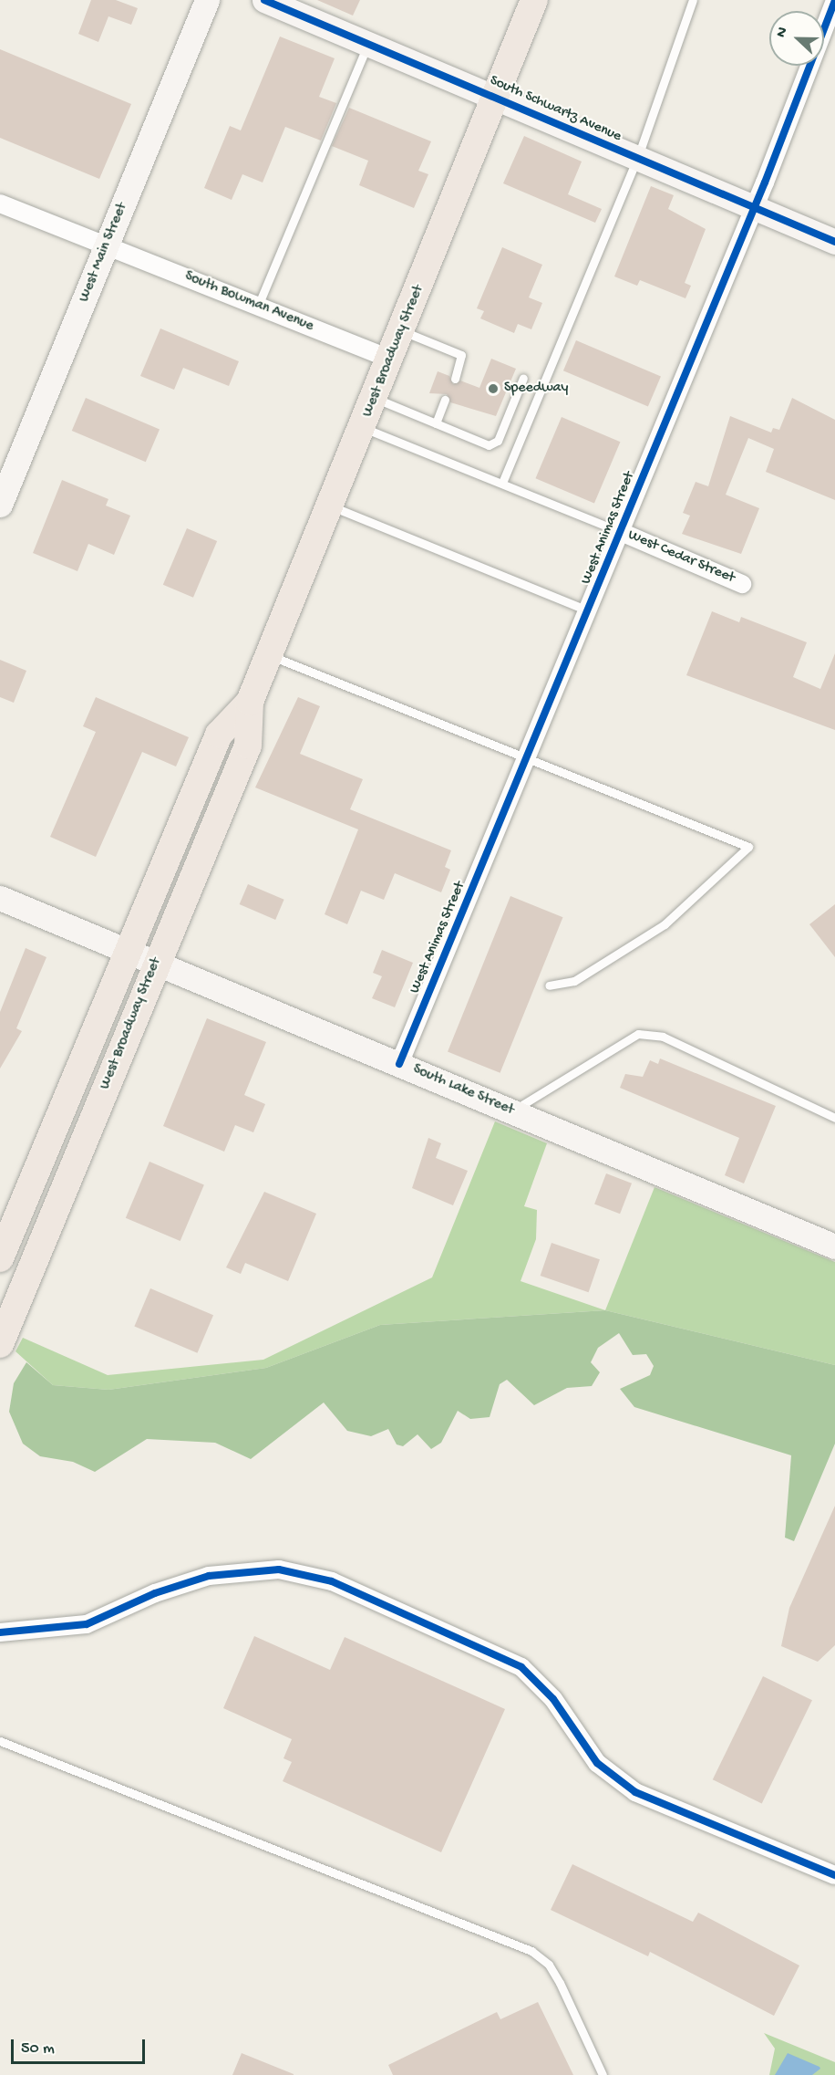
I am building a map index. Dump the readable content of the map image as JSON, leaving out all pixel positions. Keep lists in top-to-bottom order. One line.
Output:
{"streets":{"main road":["South Schwartz Avenue","West Main Street","West Broadway Street","South Lake Street"],"street":["South Bowman Avenue","West Animas Street","West Cedar Street"]},"crossings":[["South Schwartz Avenue","West Broadway Street"],["South Schwartz Avenue","West Animas Street"],["West Main Street","South Bowman Avenue"],["South Bowman Avenue","West Broadway Street"],["West Broadway Street","South Lake Street"],["West Animas Street","West Cedar Street"],["West Animas Street","South Lake Street"]],"places":["Speedway"],"scale_bar":"50 m","north":"left"}
